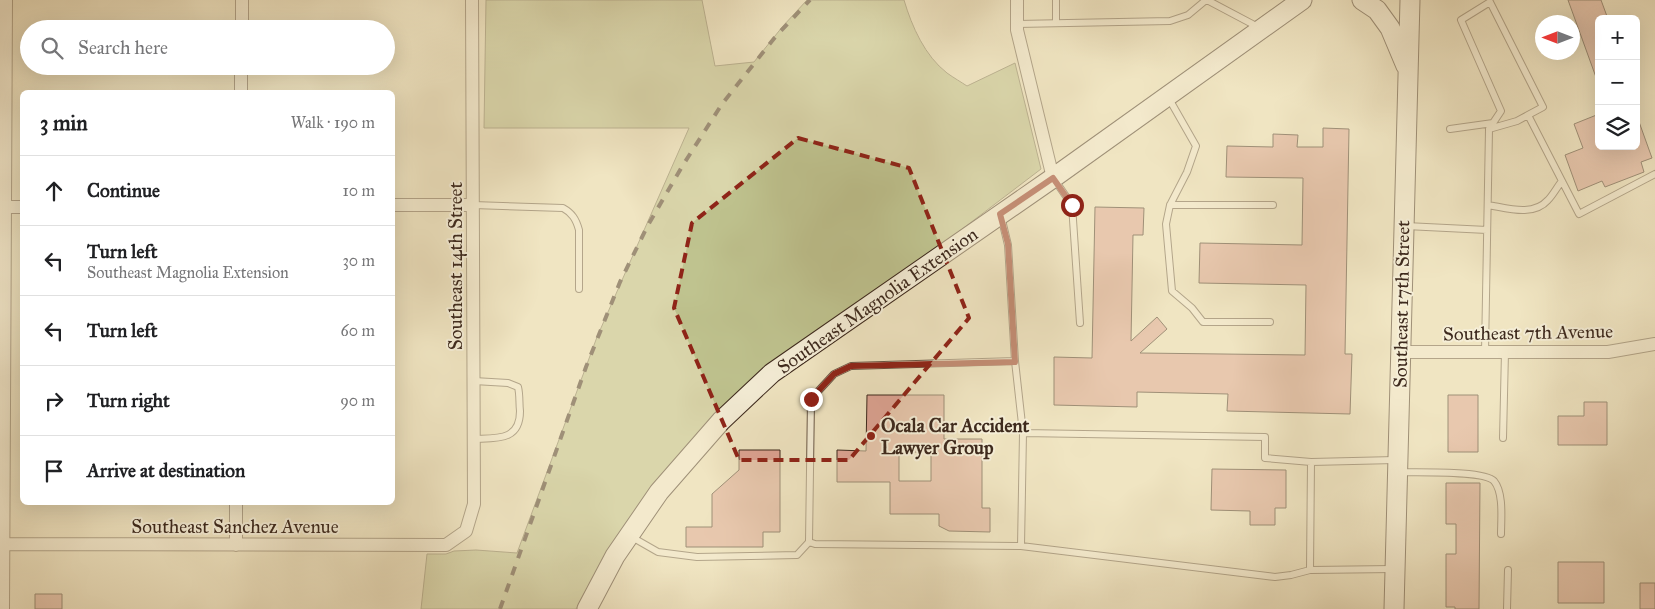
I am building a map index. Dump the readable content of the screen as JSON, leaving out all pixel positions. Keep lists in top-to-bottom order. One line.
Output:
{"streets":{"main road":["Southeast Magnolia Extension","Southeast 17th Street"],"street":["Southeast 14th Street","Southeast 7th Avenue","Southeast Sanchez Avenue"]},"crossings":[["Southeast 14th Street","Southeast Sanchez Avenue"],["Southeast 17th Street","Southeast 7th Avenue"]],"places":["Ocala Car Accident Lawyer Group"],"north":"left","page":{"map_buttons":["+","−"],"search":"Search here","heading":["3 min","Walk · 190 m"],"list":[["Continue","10 m"],["Turn left","Southeast Magnolia Extension","30 m"],["Turn left","60 m"],["Turn right","90 m"],"Arrive at destination"]}}
